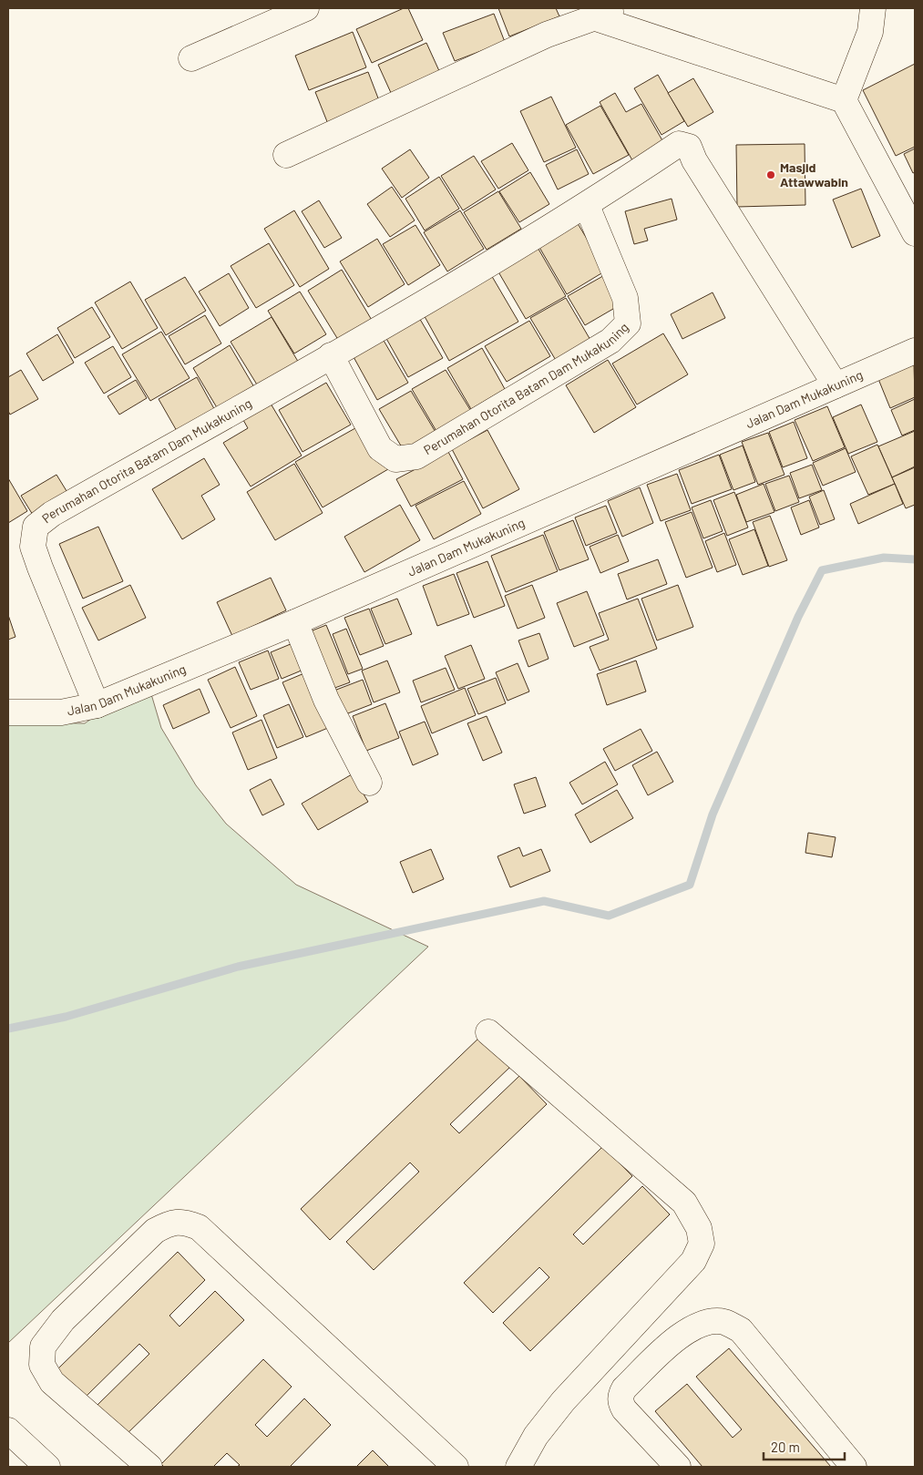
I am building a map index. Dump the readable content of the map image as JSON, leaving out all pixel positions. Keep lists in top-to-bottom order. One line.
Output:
{"streets":{"street":["Perumahan Otorita Batam Dam Mukakuning","Jalan Dam Mukakuning"]},"crossings":[["Perumahan Otorita Batam Dam Mukakuning","Jalan Dam Mukakuning"]],"places":["Masjid Attawwabin"],"scale_bar":"20 m"}
